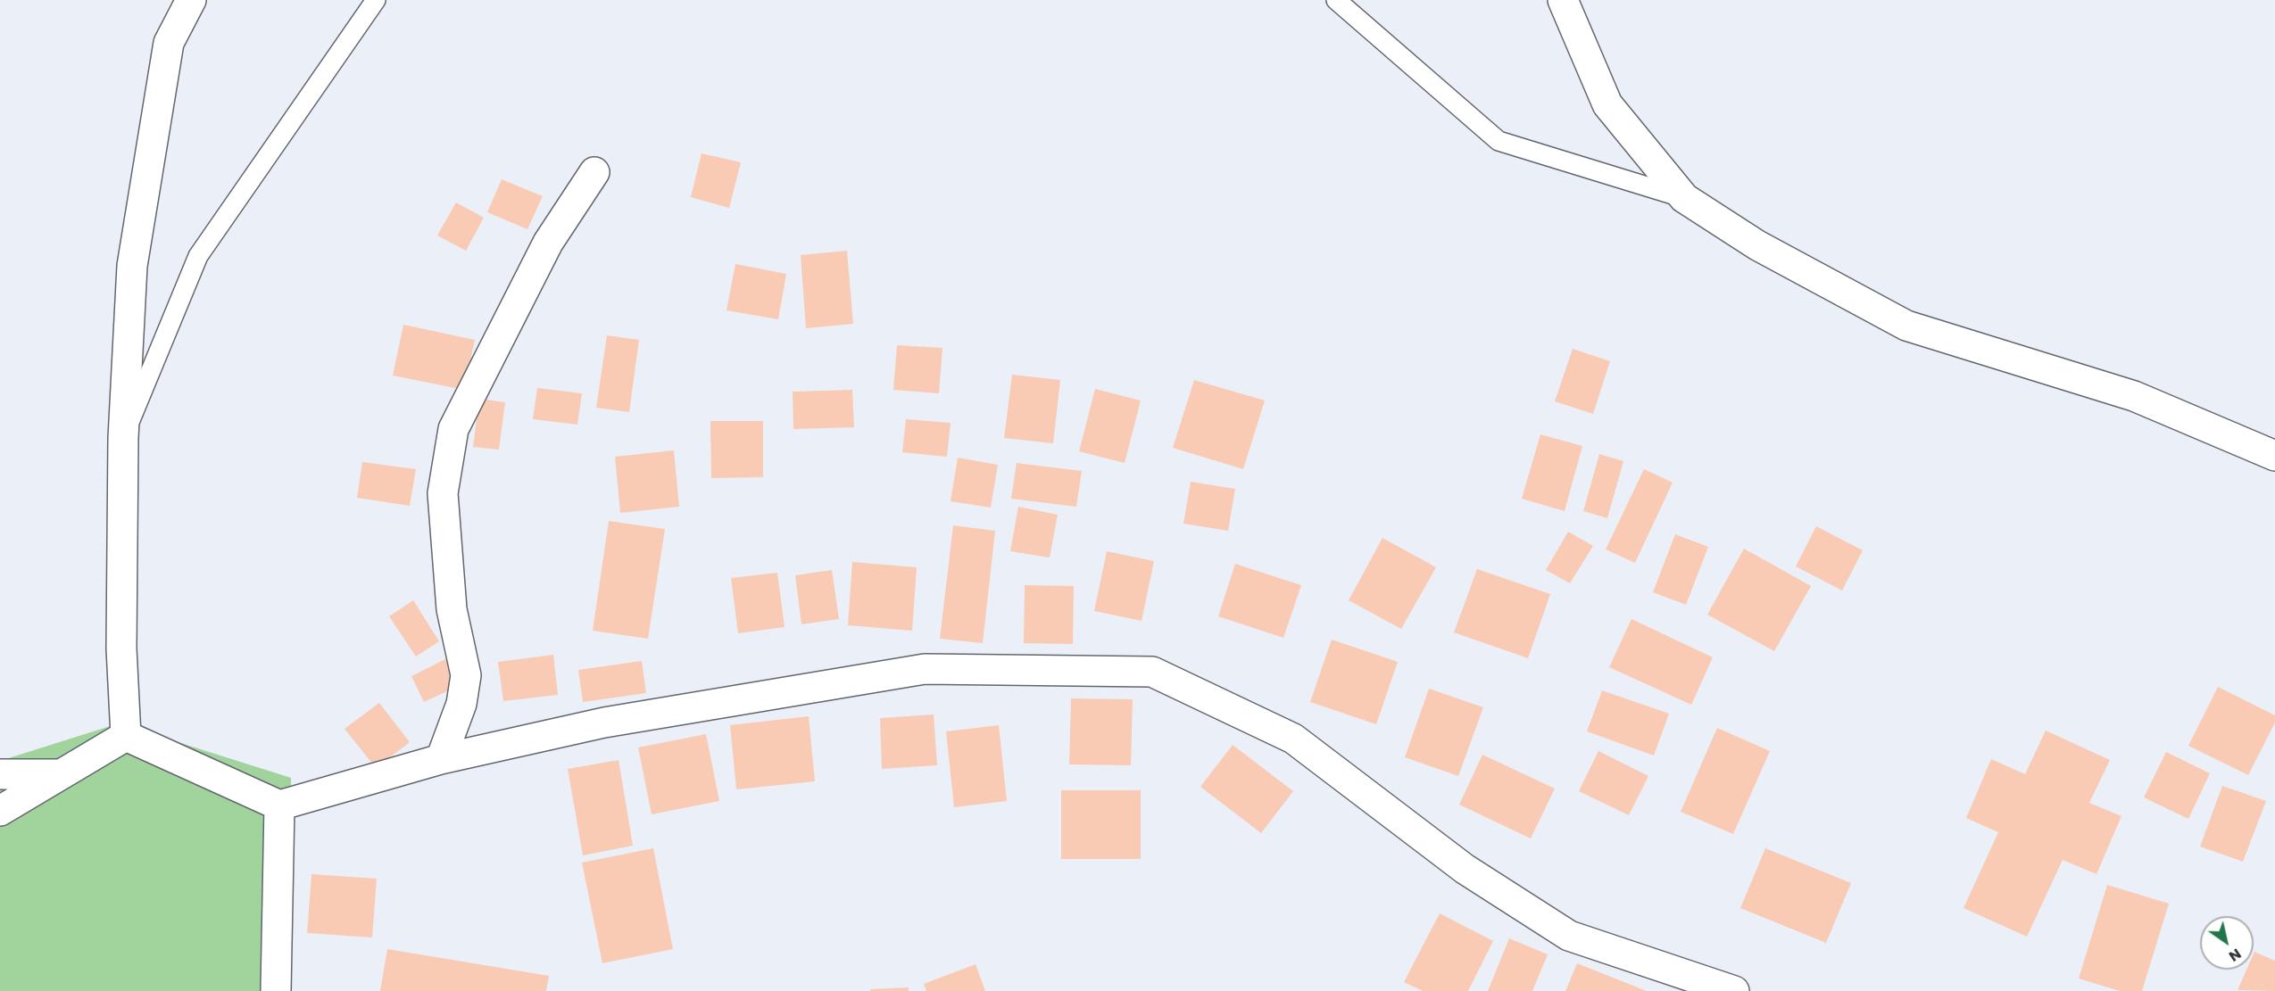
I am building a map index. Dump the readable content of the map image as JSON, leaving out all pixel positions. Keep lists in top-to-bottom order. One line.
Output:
{"north":"bottom right"}
